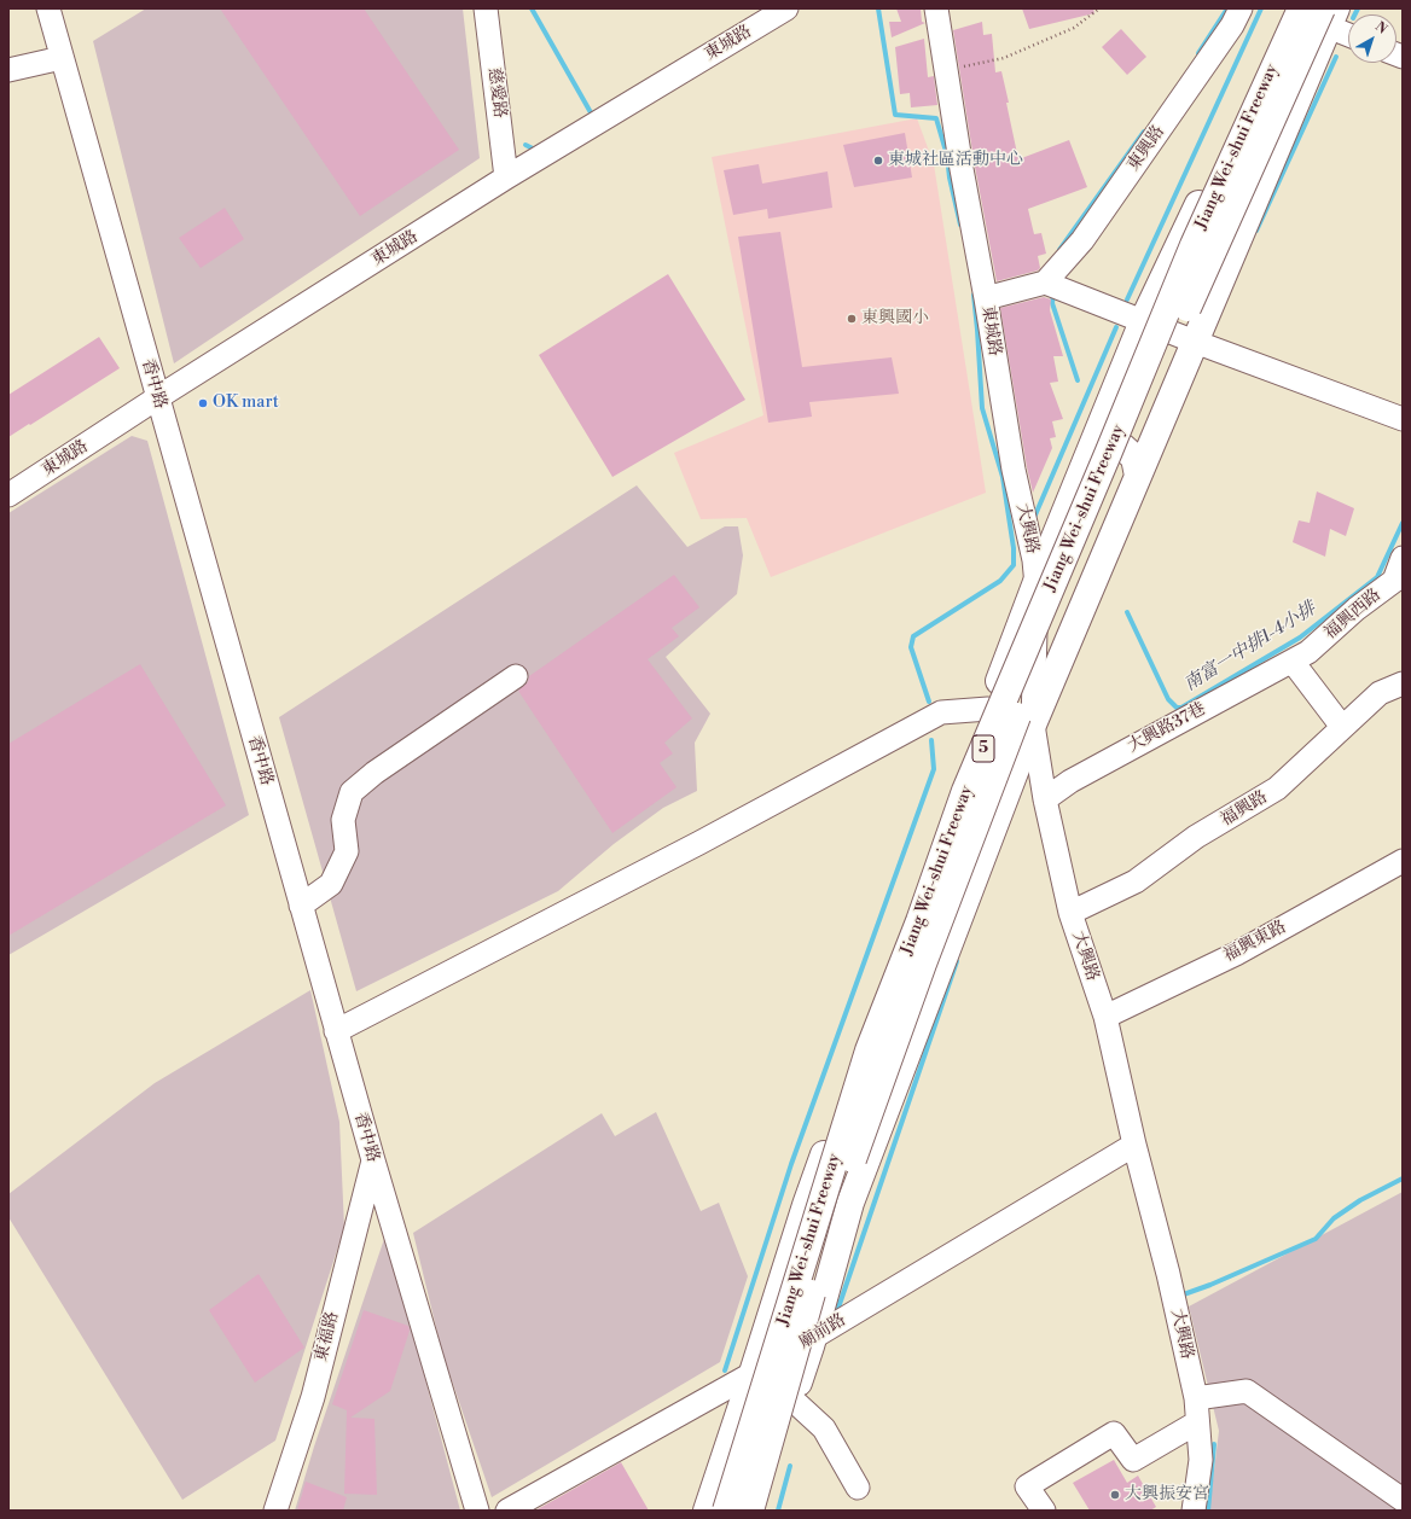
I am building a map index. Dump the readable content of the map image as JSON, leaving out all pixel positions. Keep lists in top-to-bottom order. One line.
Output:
{"streets":{"main road":["Jiang Wei-shui Freeway","5"],"street":["東城路","慈愛路","東興路","香中路","大興路","福興西路","大興路37巷","福興路","福興東路","廟前路","東福路"]},"crossings":[["東城路","慈愛路"],["東城路","香中路"],["東城路","大興路"],["香中路","東福路"],["大興路","大興路37巷"],["大興路","福興路"],["大興路","福興東路"],["大興路","廟前路"],["福興西路","大興路37巷"]],"water":["南富一中排1-4小排"],"places":["東城社區活動中心","東興國小","OK mart","大興振安宮"],"north":"top right"}
